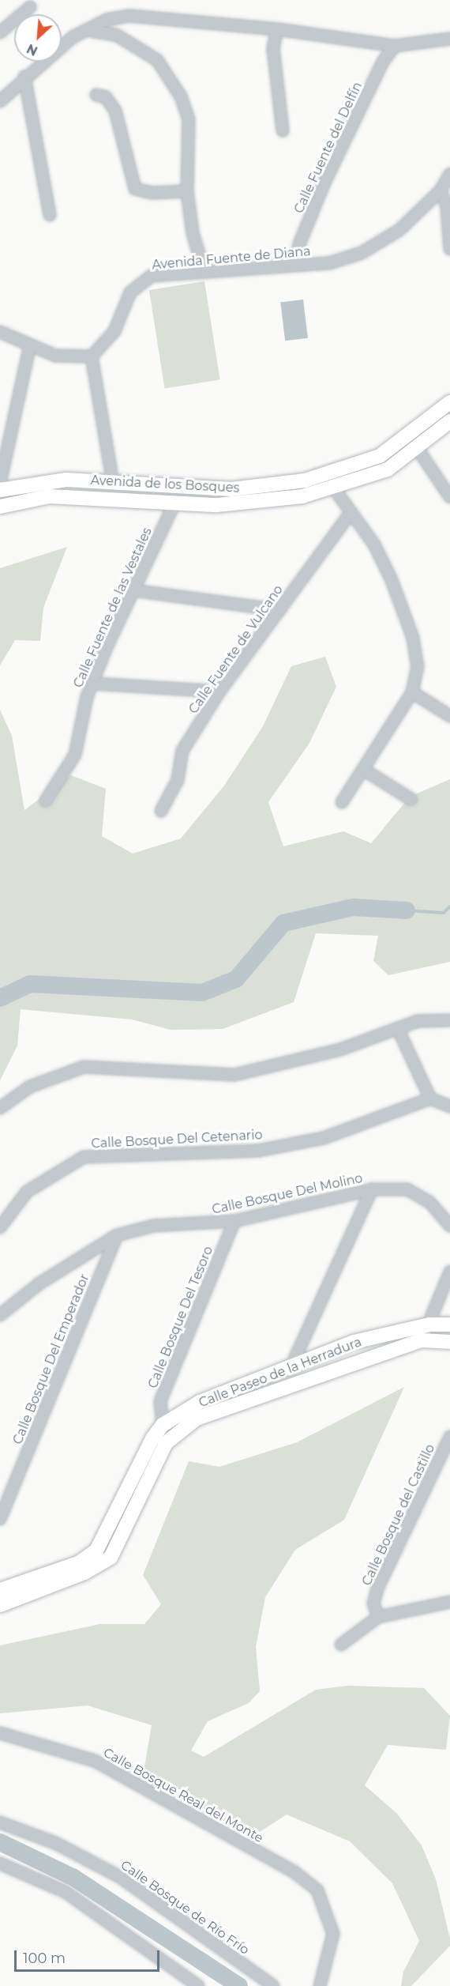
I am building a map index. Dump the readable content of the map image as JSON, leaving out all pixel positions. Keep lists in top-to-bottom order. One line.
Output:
{"streets":{"main road":["Avenida de los Bosques","Calle Paseo de la Herradura"],"street":["Calle Fuente del Delfín","Avenida Fuente de Diana","Calle Fuente de las Vestales","Calle Fuente de Vulcano","Calle Bosque Del Cetenario","Calle Bosque Del Molino","Calle Bosque Del Tesoro","Calle Bosque Del Emperador","Calle Bosque del Castillo","Calle Bosque Real del Monte","Calle Bosque de Río Frío"]},"crossings":[["Calle Fuente del Delfín","Avenida Fuente de Diana"],["Avenida de los Bosques","Calle Fuente de las Vestales"],["Calle Bosque Del Molino","Calle Bosque Del Tesoro"],["Calle Bosque Del Molino","Calle Bosque Del Emperador"],["Calle Bosque Del Tesoro","Calle Paseo de la Herradura"]],"scale_bar":"100 m","north":"bottom left"}
